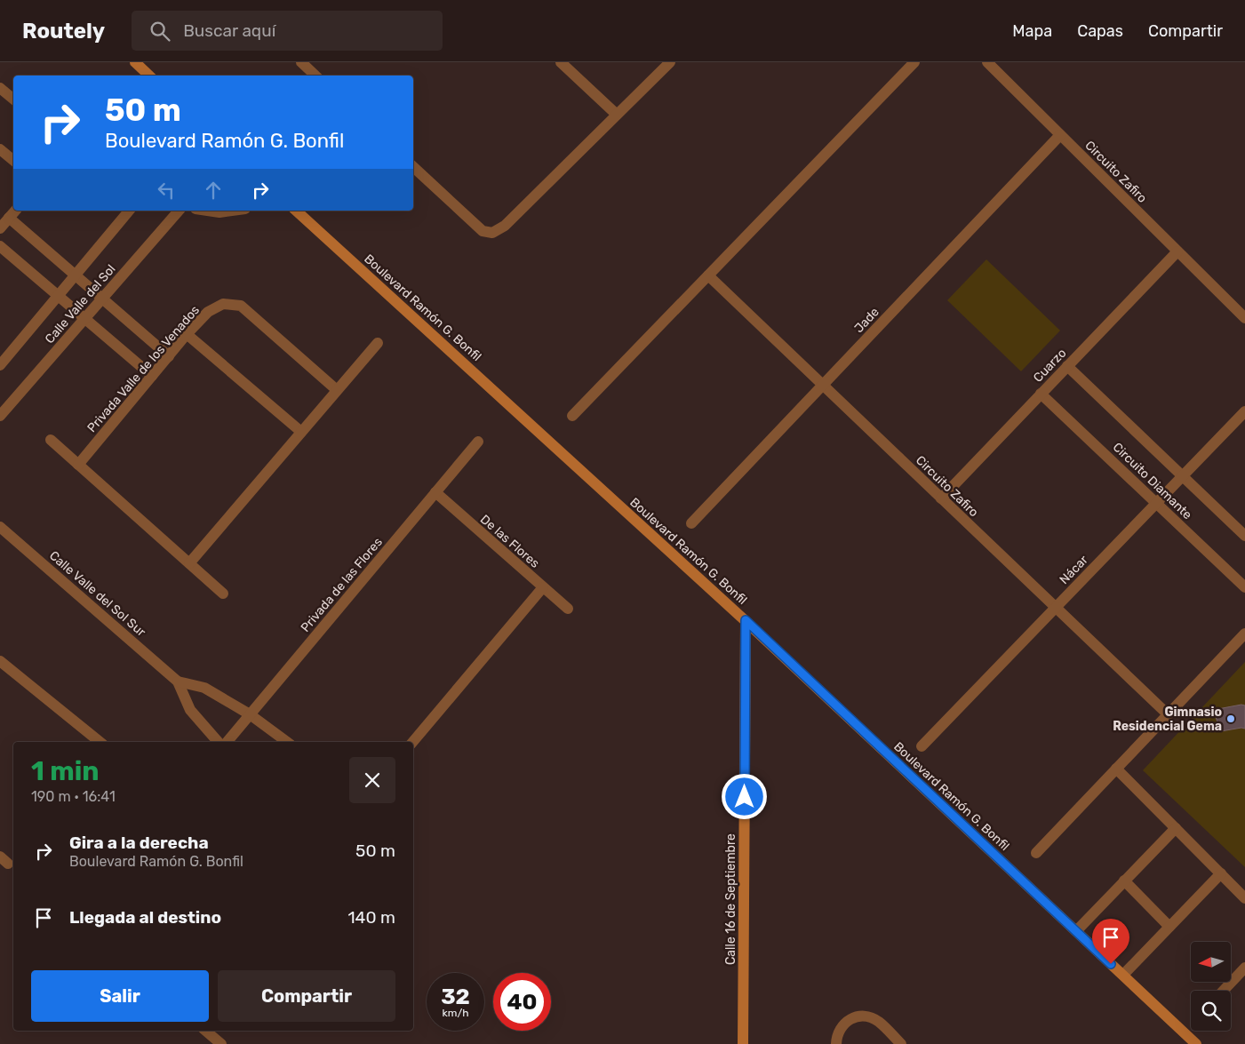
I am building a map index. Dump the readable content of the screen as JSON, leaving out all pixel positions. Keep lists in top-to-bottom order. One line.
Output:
{"streets":{"street":["Circuito Zafiro","Calle Valle del Sol","Boulevard Ramón G. Bonfil","Jade","Cuarzo","Privada Valle de los Venados","Circuito Diamante","De las Flores","Nácar","Privada de las Flores","Calle Valle del Sol Sur","Calle 16 de Septiembre"]},"crossings":[["Circuito Zafiro","Jade"],["Circuito Zafiro","Cuarzo"],["Circuito Zafiro","Nácar"],["Boulevard Ramón G. Bonfil","Calle 16 de Septiembre"],["Cuarzo","Circuito Diamante"],["Circuito Diamante","Nácar"],["De las Flores","Privada de las Flores"],["Privada de las Flores","Calle Valle del Sol Sur"]],"places":["Gimnasio Residencial Gema"],"north":"left","page":{"header":"Routely","search":"Buscar aquí","nav":["Mapa","Capas","Compartir"],"turn":["50 m","Boulevard Ramón G. Bonfil"],"heading":["1 min","190 m · 16:41"],"list":[{"name":"Gira a la derecha","note":"Boulevard Ramón G. Bonfil","value":"50 m"},{"name":"Llegada al destino","value":"140 m"}],"buttons":["Salir","Compartir"],"speed":"32 km/h","limit":"40"}}
